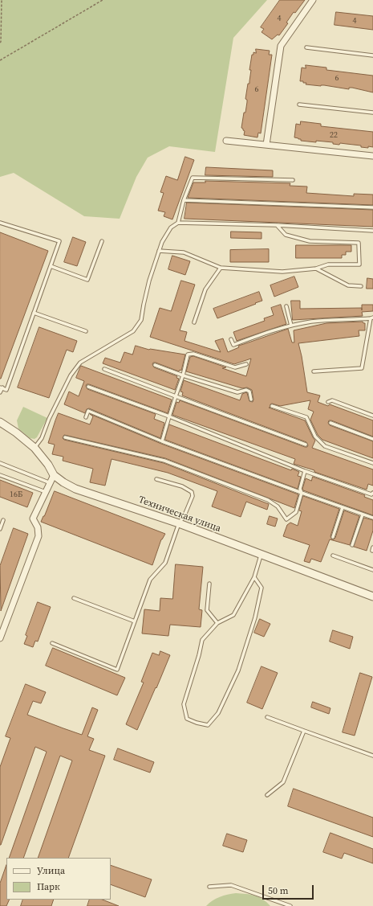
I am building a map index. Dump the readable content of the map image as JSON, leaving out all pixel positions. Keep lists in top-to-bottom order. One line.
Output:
{"streets":{"street":["Техническая улица"]},"house_numbers":["4","4","6","6","22","16Б"],"legend":["Улица","Парк"],"scale_bar":"50 m"}
